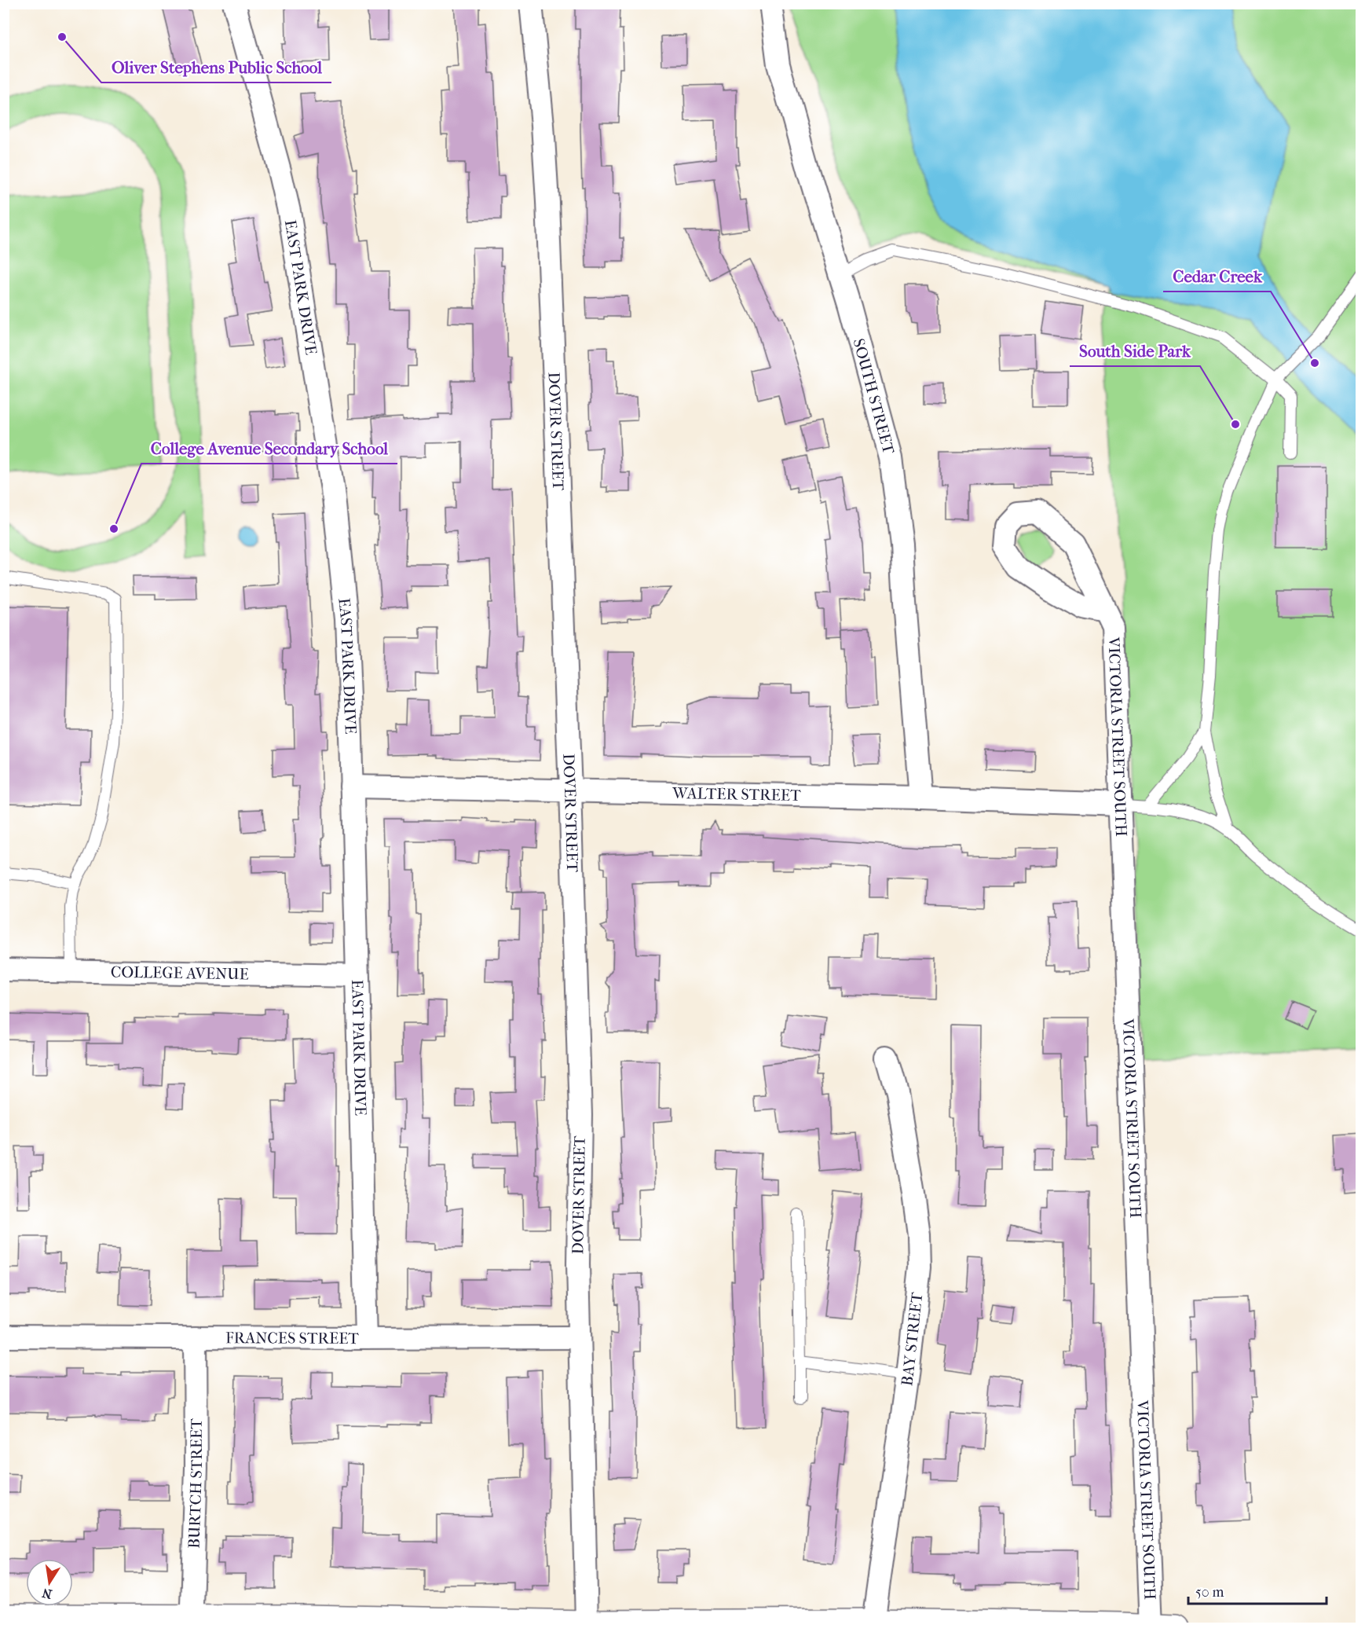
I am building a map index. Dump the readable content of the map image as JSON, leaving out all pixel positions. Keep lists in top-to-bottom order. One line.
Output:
{"streets":{"street":["EAST PARK DRIVE","SOUTH STREET","DOVER STREET","VICTORIA STREET SOUTH","WALTER STREET","COLLEGE AVENUE","FRANCES STREET","BAY STREET","BURTCH STREET"]},"crossings":[["EAST PARK DRIVE","WALTER STREET"],["EAST PARK DRIVE","COLLEGE AVENUE"],["EAST PARK DRIVE","FRANCES STREET"],["SOUTH STREET","WALTER STREET"],["DOVER STREET","WALTER STREET"],["DOVER STREET","FRANCES STREET"],["VICTORIA STREET SOUTH","WALTER STREET"],["FRANCES STREET","BURTCH STREET"]],"places":["Oliver Stephens Public School","Cedar Creek","South Side Park","College Avenue Secondary School"],"scale_bar":"50 m","north":"bottom"}
